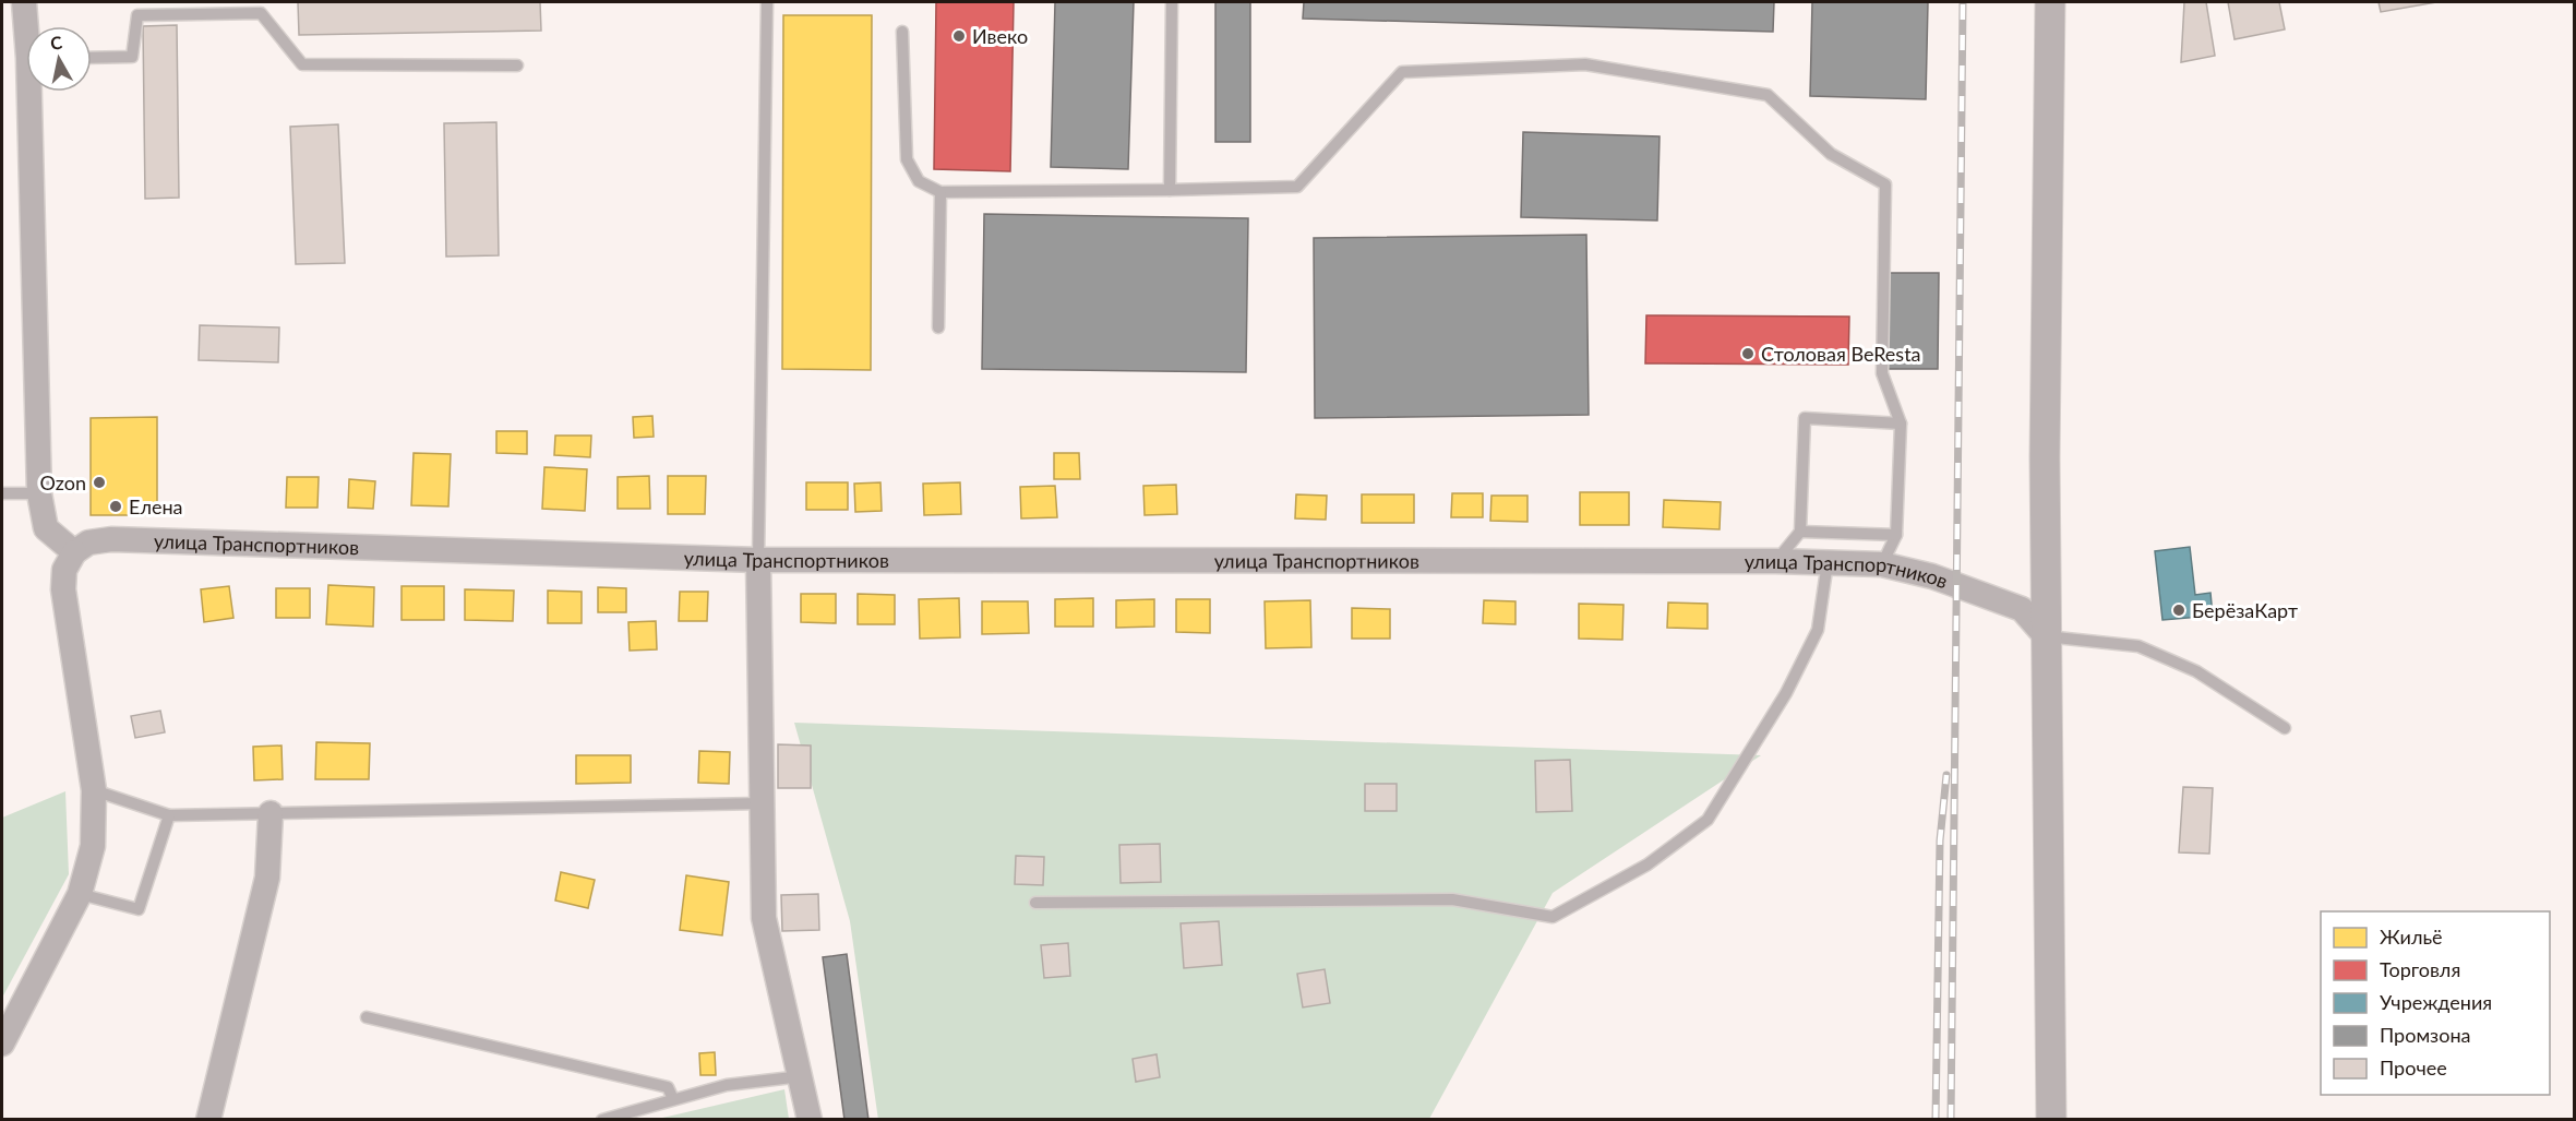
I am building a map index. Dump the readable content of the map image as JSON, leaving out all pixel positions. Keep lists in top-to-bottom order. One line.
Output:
{"streets":{"street":["улица Транспортников"]},"places":["Ивеко","Столовая BeResta","Ozon","Елена","БерёзаКарт"],"legend":["Жильё","Торговля","Учреждения","Промзона","Прочее"],"north":"top"}
